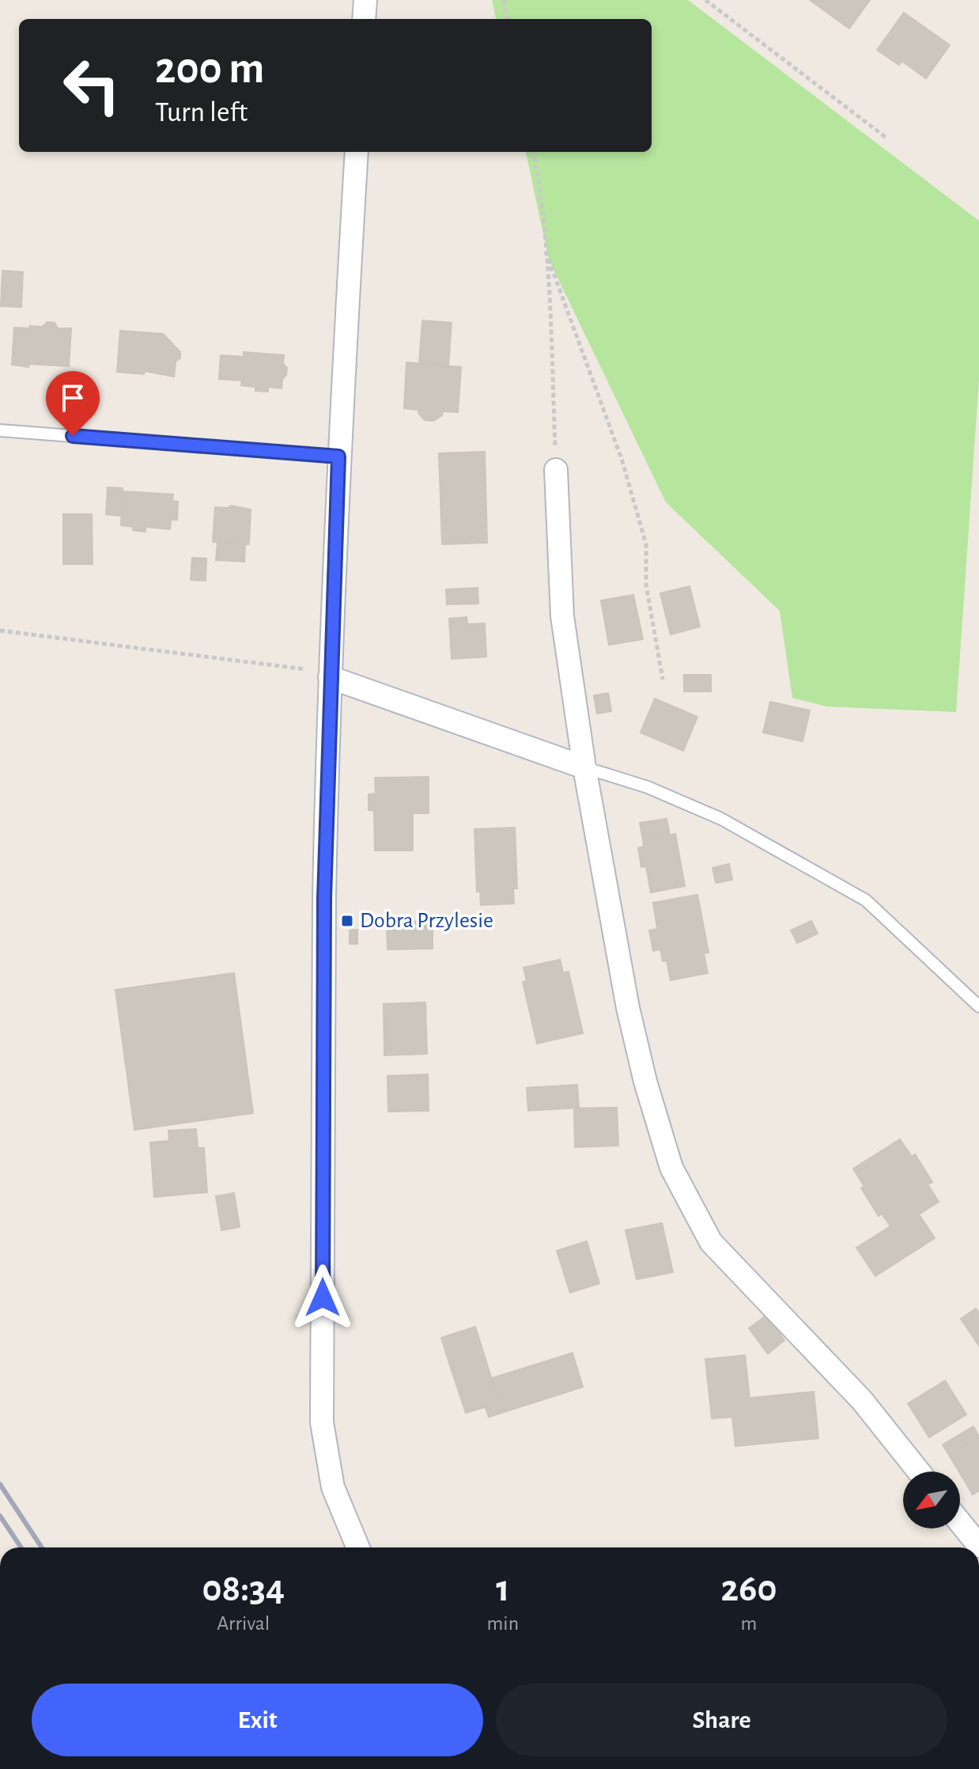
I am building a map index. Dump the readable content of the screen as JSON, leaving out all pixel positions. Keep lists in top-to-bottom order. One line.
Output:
{"places":{"transit":["Dobra Przylesie"]},"north":"bottom left","page":{"turn":["200 m","Turn left"],"eta":["08:34","Arrival","1","min","260","m"],"buttons":["Exit","Share"]}}
